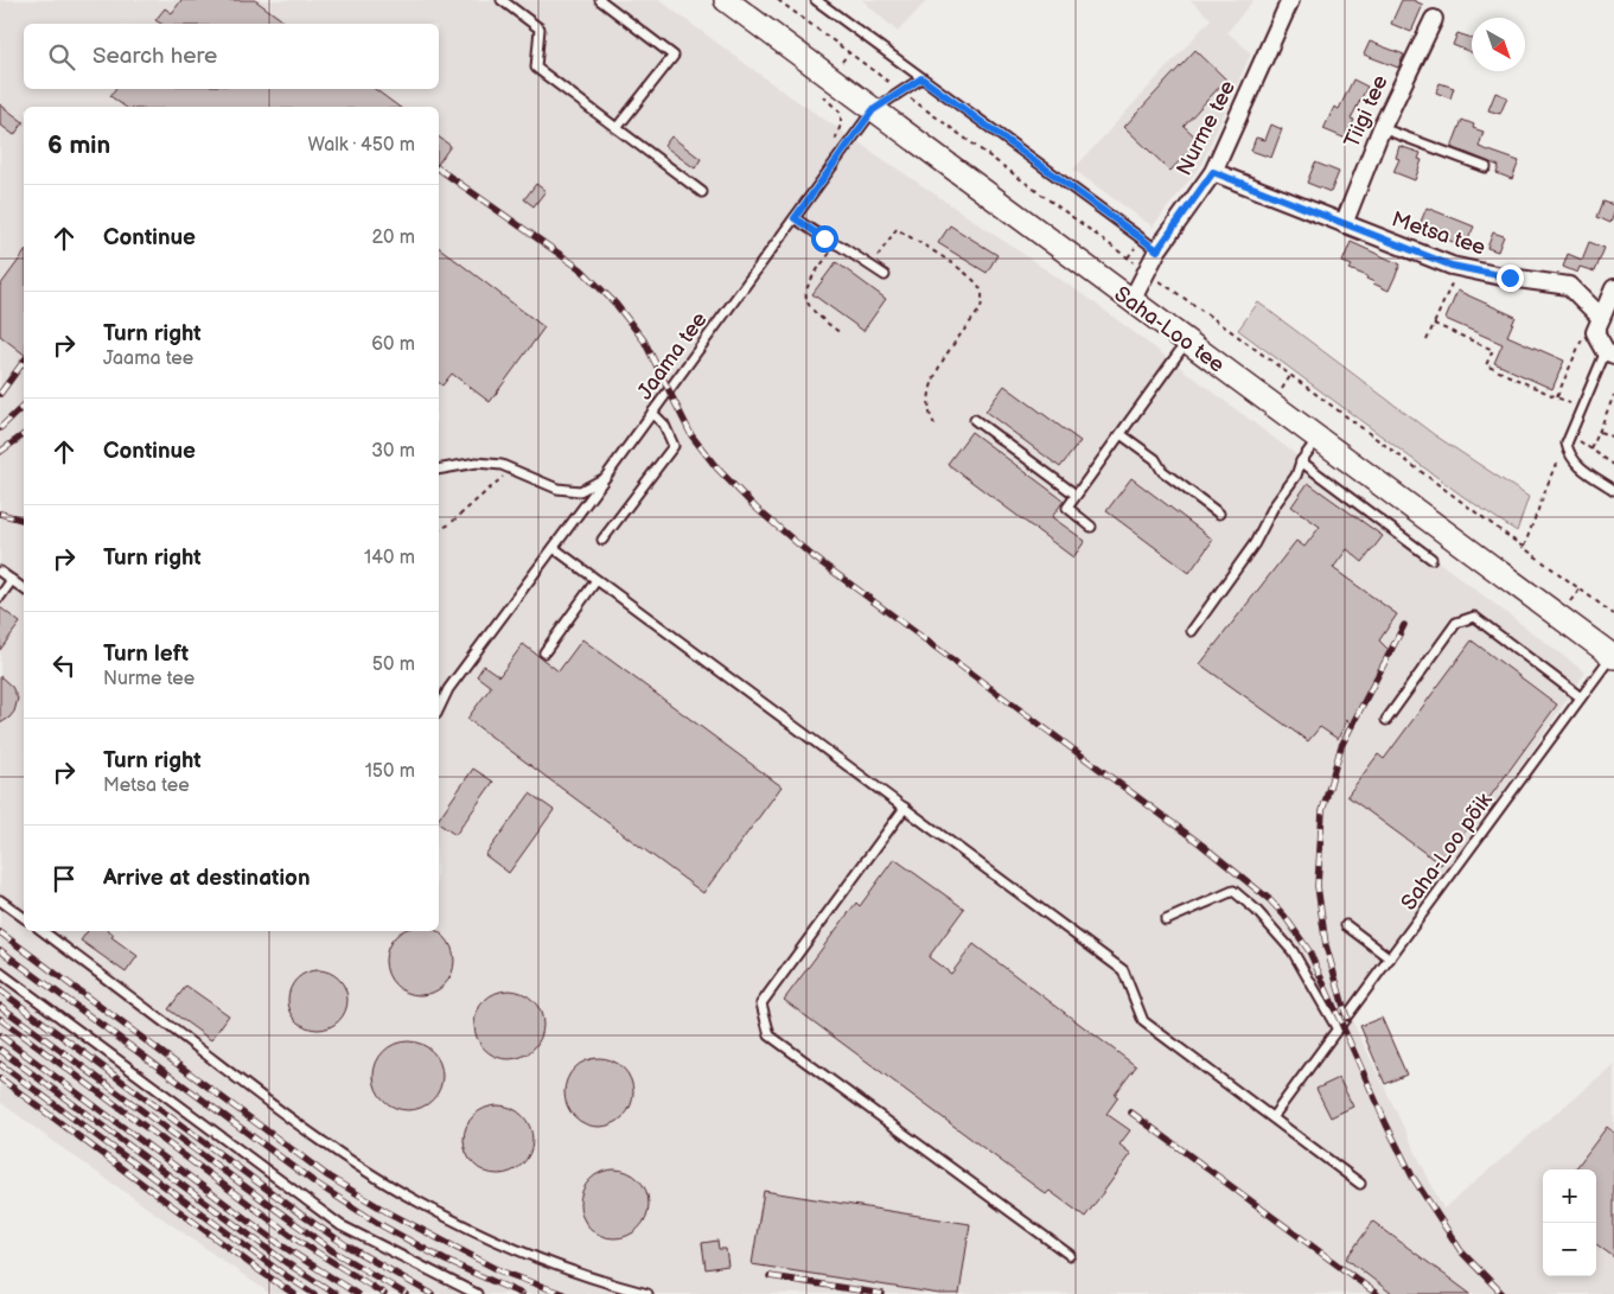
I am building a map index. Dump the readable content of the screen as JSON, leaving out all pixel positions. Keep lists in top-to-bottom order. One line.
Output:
{"streets":{"main road":["Saha-Loo tee"],"street":["Tiigi tee","Nurme tee","Metsa tee"],"lane":["Jaama tee","Saha-Loo põik"]},"crossings":[["Tiigi tee","Metsa tee"],["Nurme tee","Metsa tee"],["Nurme tee","Saha-Loo tee"],["Saha-Loo tee","Jaama tee"],["Saha-Loo tee","Saha-Loo põik"]],"north":"bottom right","page":{"search":"Search here","heading":["6 min","Walk · 450 m"],"list":[["Continue","20 m"],["Turn right","Jaama tee","60 m"],["Continue","30 m"],["Turn right","140 m"],["Turn left","Nurme tee","50 m"],["Turn right","Metsa tee","150 m"],"Arrive at destination"],"map_buttons":["+","−"]}}
